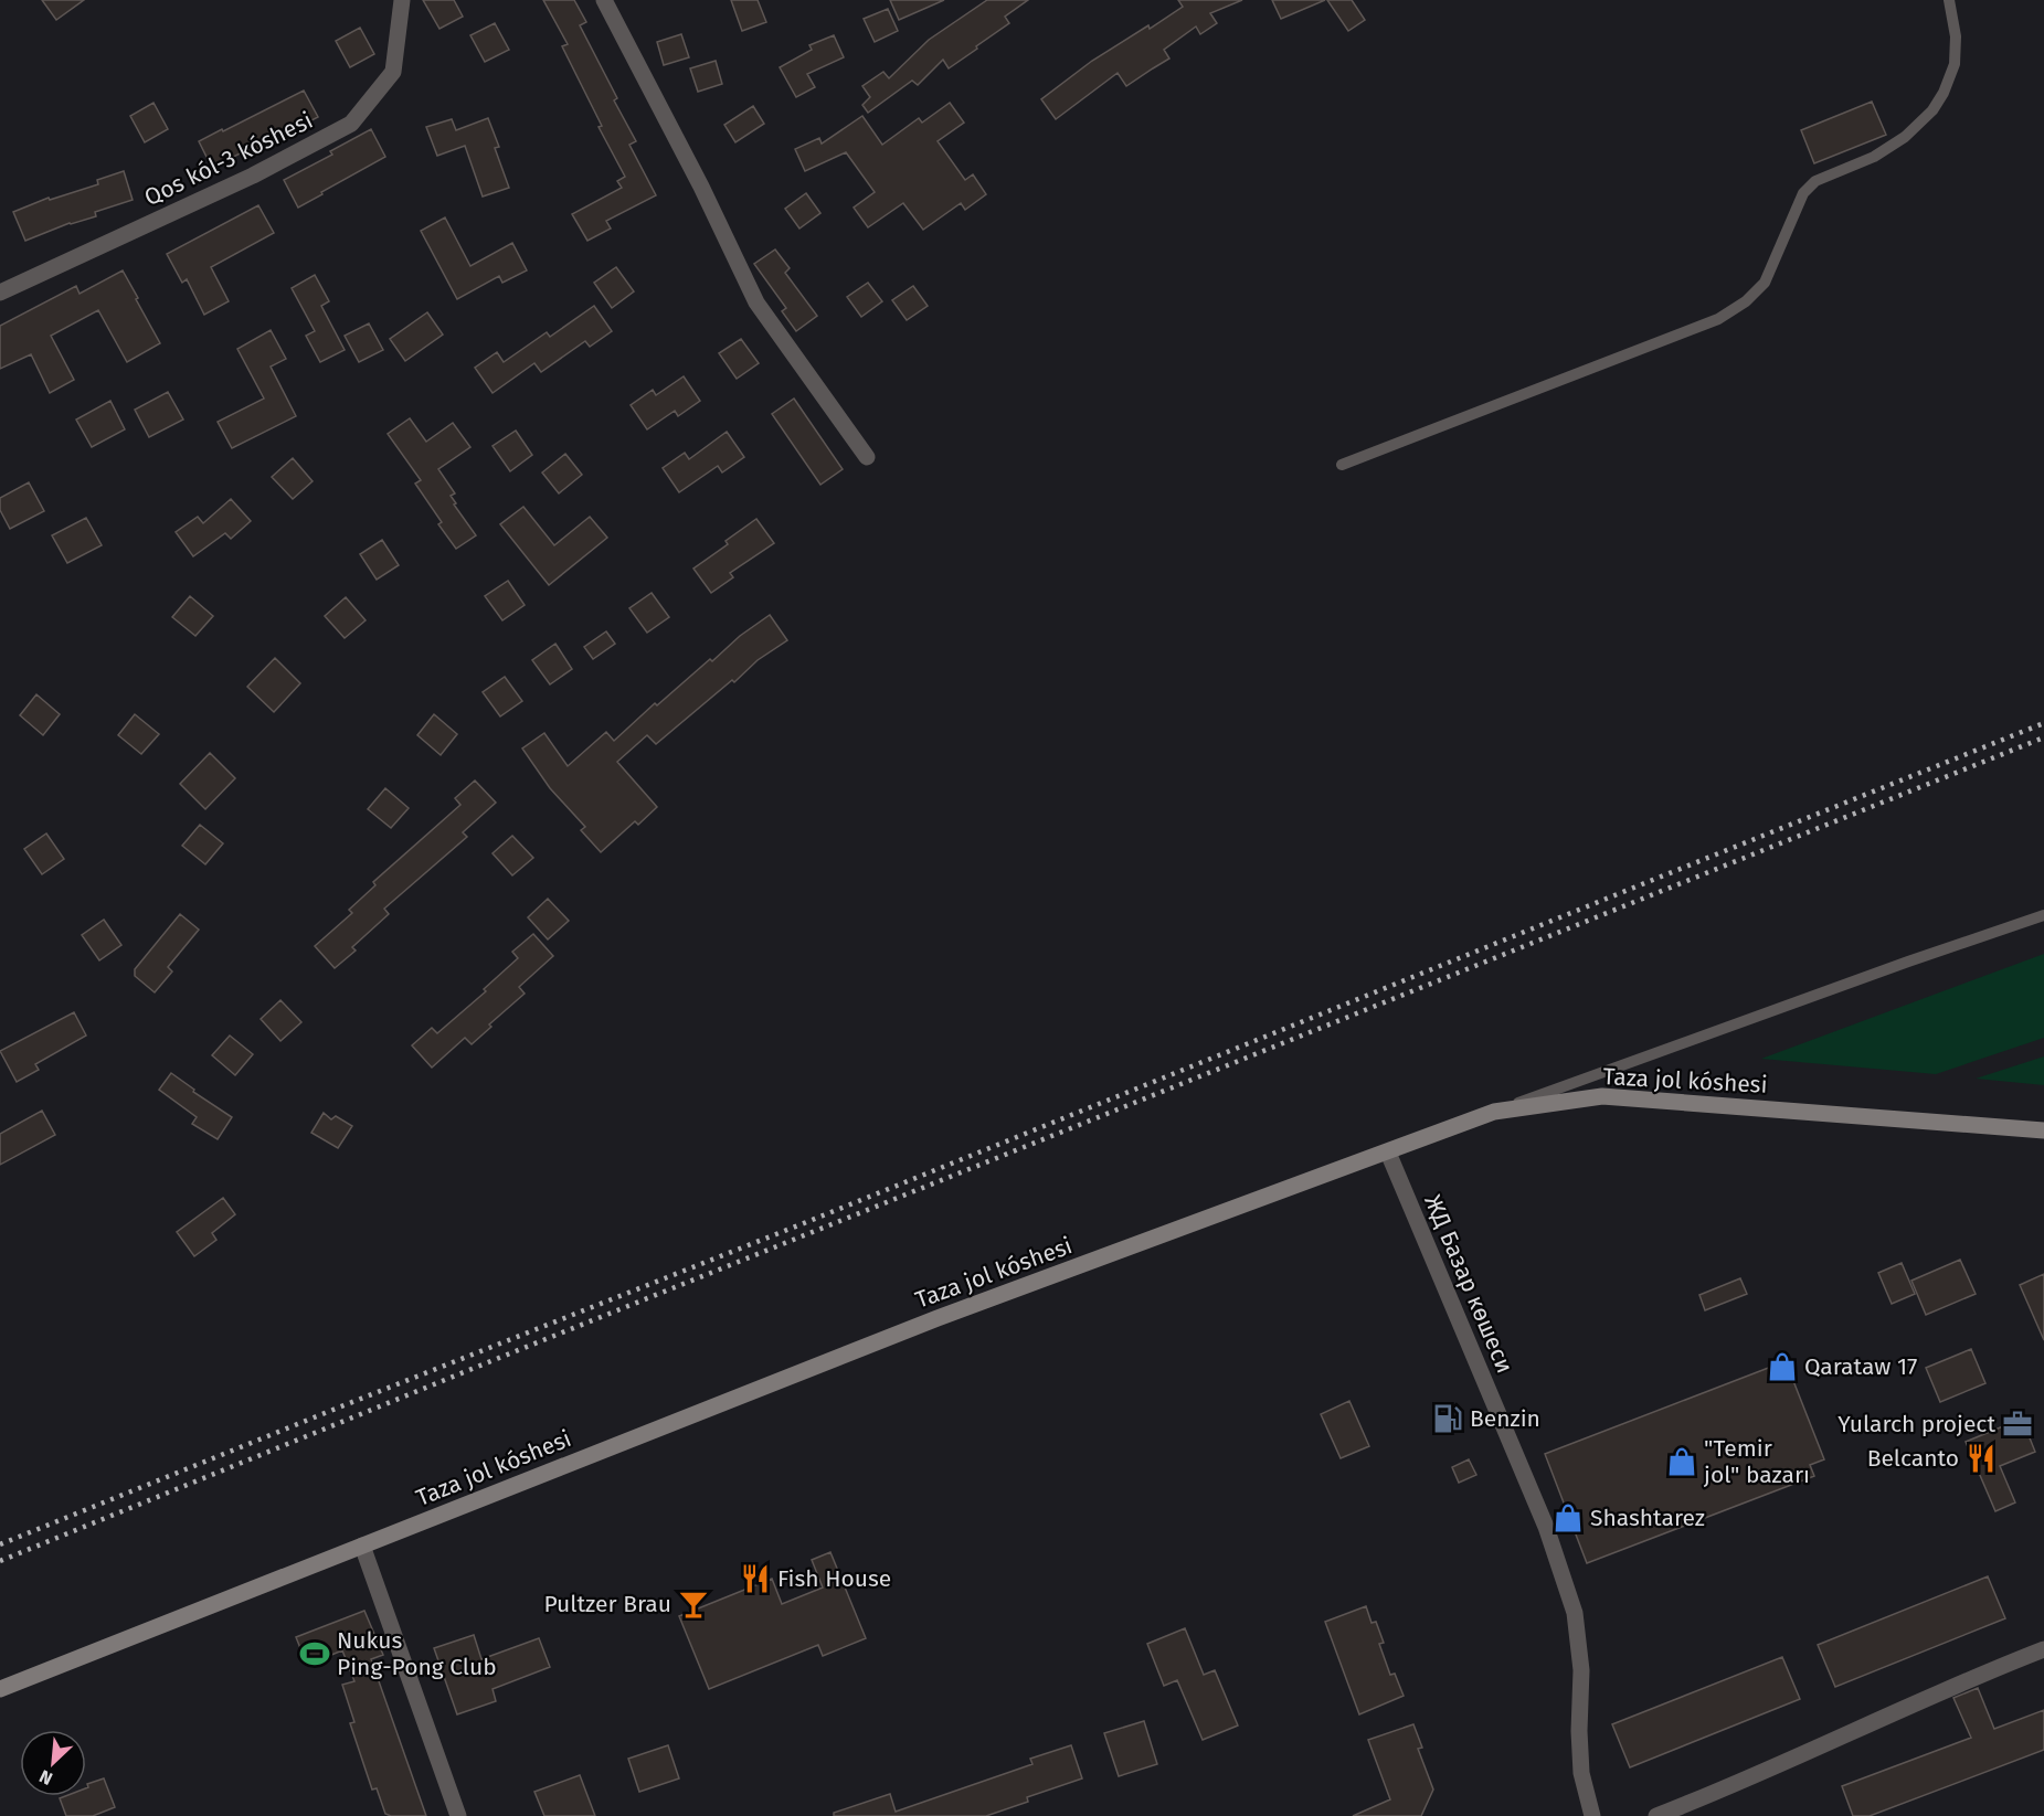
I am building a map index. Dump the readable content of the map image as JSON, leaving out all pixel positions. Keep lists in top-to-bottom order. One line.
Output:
{"streets":{"main road":["Taza jol kóshesi"],"street":["Qos kól-3 kóshesi","ЖД Базар көшеси"]},"crossings":[["Taza jol kóshesi","ЖД Базар көшеси"]],"places":{"shop":["Qarataw 17","\"Temir jol\" bazarı","Shashtarez"],"fuel station":["Benzin"],"office":["Yularch project"],"restaurant":["Belcanto","Fish House"],"bar":["Pultzer Brau"],"sports":["Nukus Ping-Pong Club"]},"north":"bottom left"}
